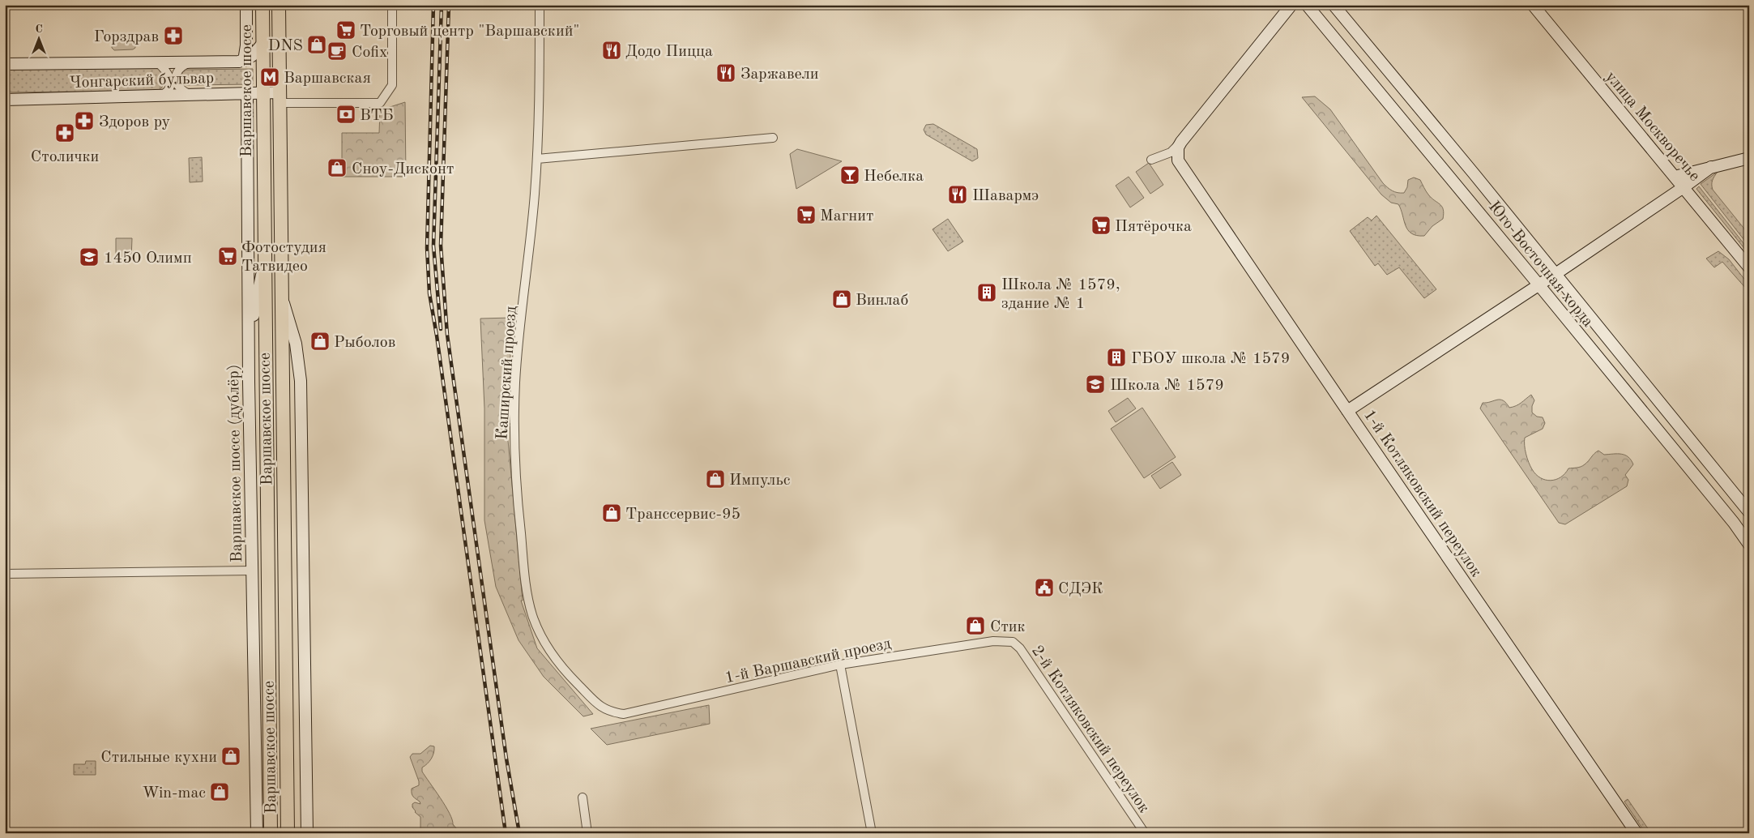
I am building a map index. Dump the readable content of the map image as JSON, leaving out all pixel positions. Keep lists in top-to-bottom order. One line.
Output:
{"streets":{"main road":["Варшавское шоссе"],"street":["Чонгарский бульвар","улица Москворечье","Юго-Восточная хорда","Каширский проезд","Варшавское шоссе (дублёр)","1-й Котляковский переулок","1-й Варшавский проезд","2-й Котляковский переулок"]},"crossings":[["Чонгарский бульвар","Варшавское шоссе"],["Чонгарский бульвар","Варшавское шоссе (дублёр)"],["Каширский проезд","1-й Варшавский проезд"],["1-й Варшавский проезд","2-й Котляковский переулок"]],"places":{"supermarket":["Торговый центр \"Варшавский\"","Магнит","Пятёрочка","Фотостудия Татвидео"],"pharmacy":["Горздрав","Здоров ру","Столички"],"shop":["DNS","Сноу-Дисконт","Винлаб","Рыболов","Импульс","Транссервис-95","Стик","Стильные кухни","Win-mac"],"restaurant":["Додо Пицца","Заржавели","Шавармэ"],"cafe":["Cofix"],"metro station":["Варшавская"],"bank":["ВТБ"],"bar":["Небелка"],"school or university":["1450 Олимп","Школа № 1579"],"building":["Школа № 1579, здание № 1","ГБОУ школа № 1579"],"public building":["СДЭК"]},"north":"top"}
